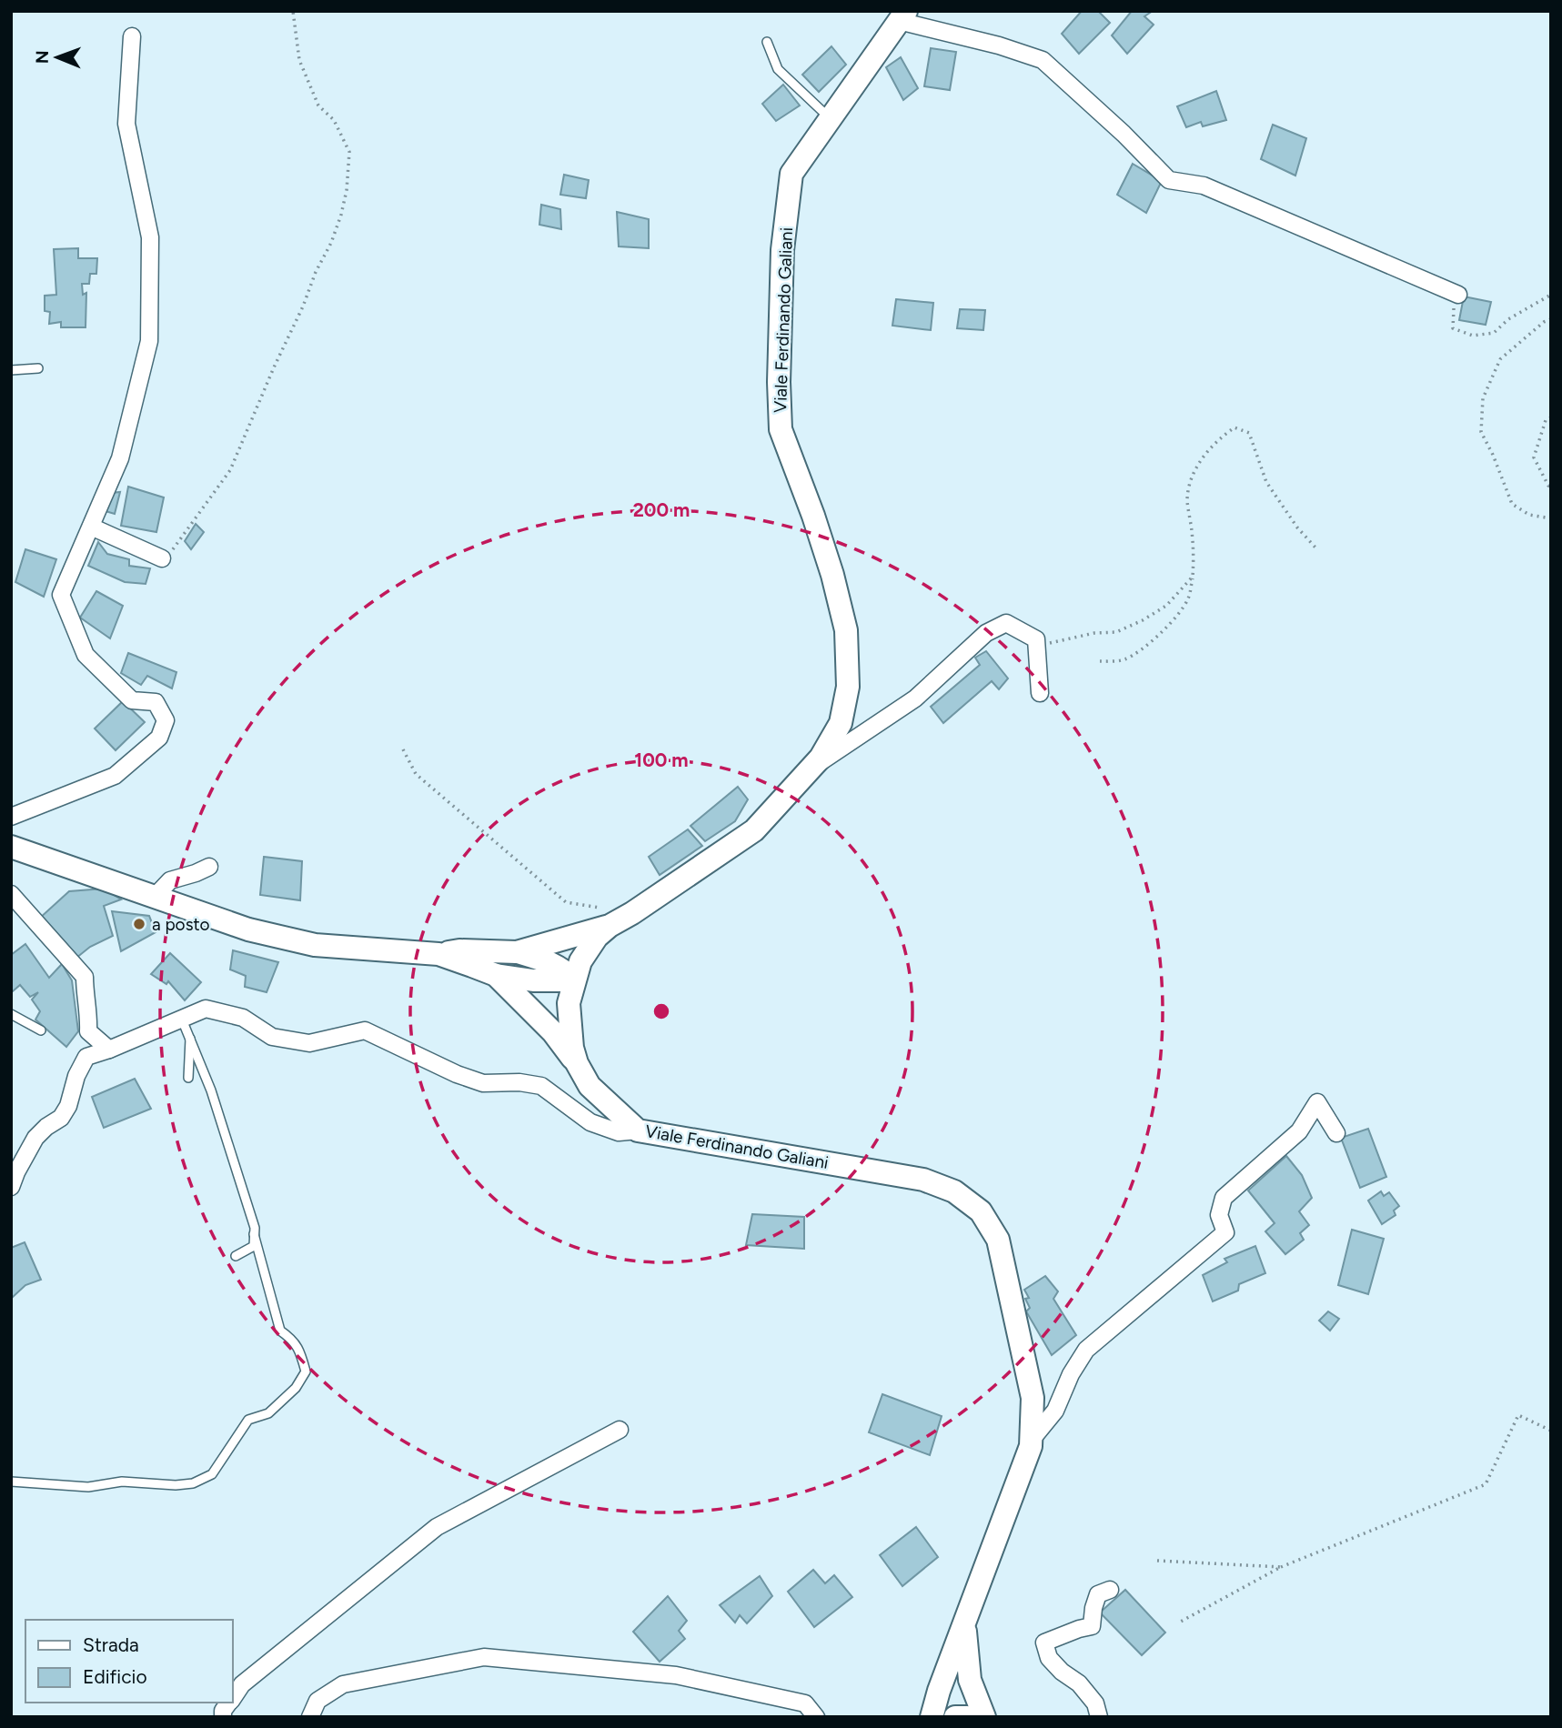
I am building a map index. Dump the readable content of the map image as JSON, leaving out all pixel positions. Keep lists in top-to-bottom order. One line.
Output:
{"streets":{"main road":["Viale Ferdinando Galiani"]},"places":["a posto"],"legend":["Strada","Edificio"],"north":"left","rings":["200 m","100 m"]}
